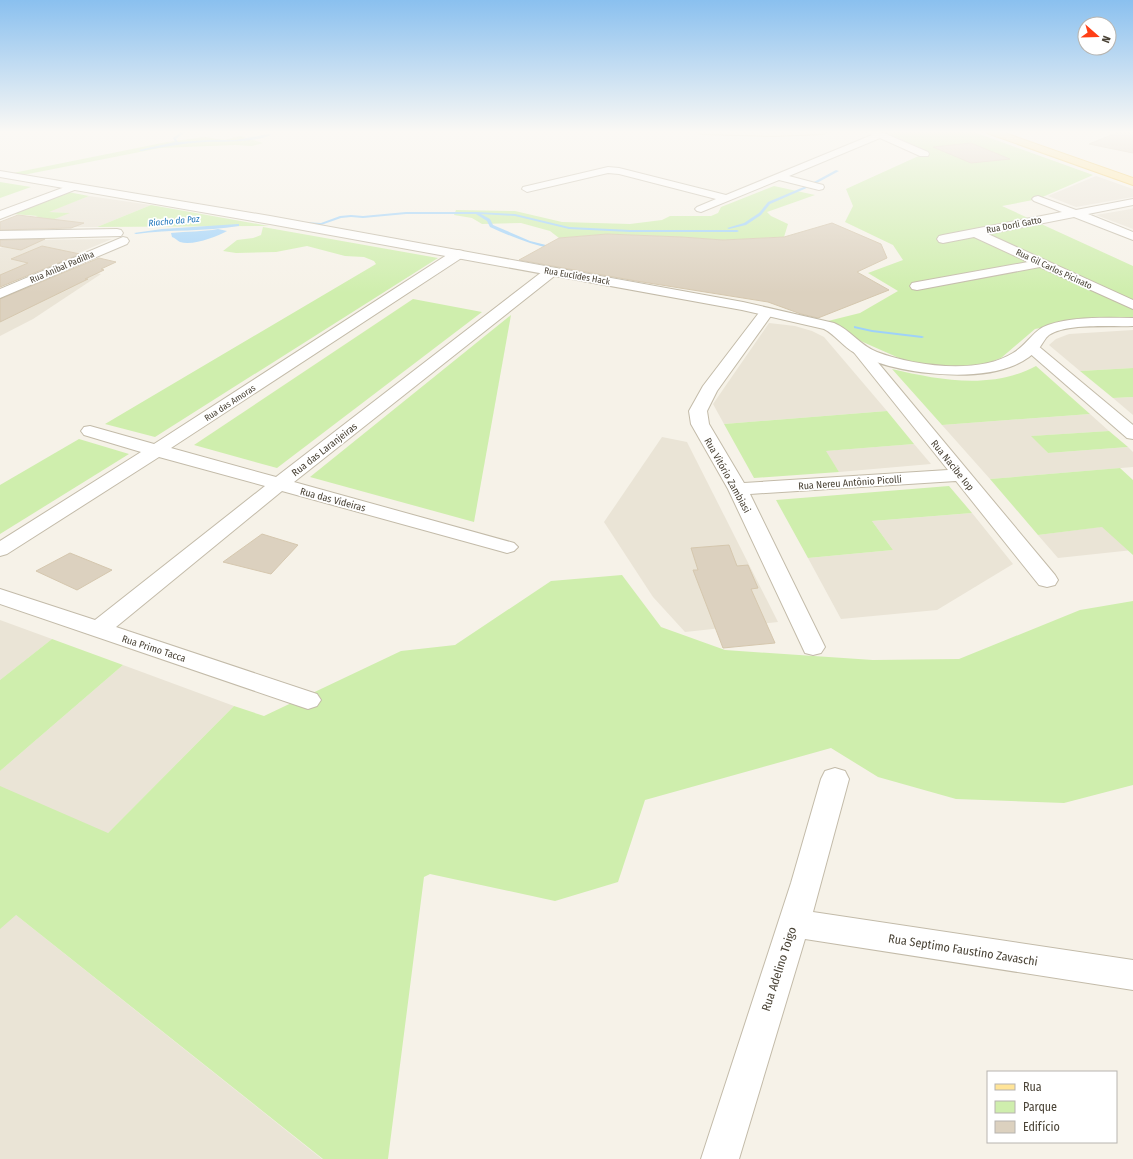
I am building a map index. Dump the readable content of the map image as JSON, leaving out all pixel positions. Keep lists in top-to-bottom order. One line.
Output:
{"streets":{"street":["Rua Dorli Gatto","Rua Anibal Padilha","Rua Gil Carlos Picinato","Rua Euclides Hack","Rua das Amoras","Rua das Laranjeiras","Rua Nacibe Iop","Rua Vitório Zambiasi","Rua Nereu Antônio Picolli","Rua das Videiras","Rua Primo Tacca","Rua Septimo Faustino Zavaschi","Rua Adelino Toigo"]},"crossings":[["Rua Dorli Gatto","Rua Gil Carlos Picinato"],["Rua Euclides Hack","Rua das Amoras"],["Rua Euclides Hack","Rua das Laranjeiras"],["Rua Euclides Hack","Rua Nacibe Iop"],["Rua Euclides Hack","Rua Vitório Zambiasi"],["Rua das Amoras","Rua das Videiras"],["Rua das Laranjeiras","Rua das Videiras"],["Rua das Laranjeiras","Rua Primo Tacca"],["Rua Nacibe Iop","Rua Nereu Antônio Picolli"],["Rua Vitório Zambiasi","Rua Nereu Antônio Picolli"],["Rua Septimo Faustino Zavaschi","Rua Adelino Toigo"]],"water":["Riacho da Paz"],"legend":["Rua","Parque","Edifício"],"north":"right"}
